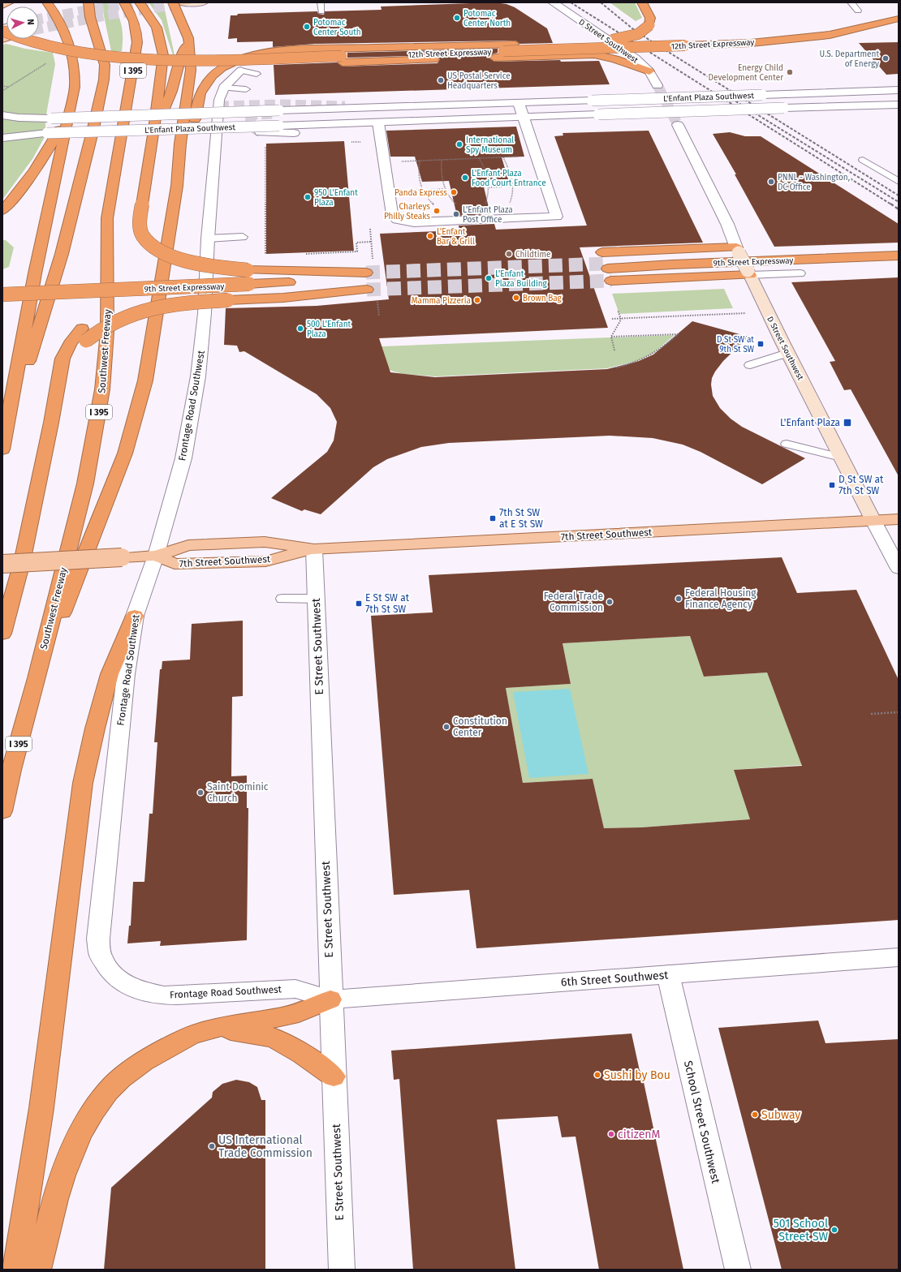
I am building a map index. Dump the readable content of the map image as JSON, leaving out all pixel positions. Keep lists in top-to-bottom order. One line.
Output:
{"streets":{"highway":["12th Street Expressway","I 395","9th Street Expressway","Southwest Freeway"],"main road":["D Street Southwest","7th Street Southwest"],"street":["L'Enfant Plaza Southwest","Frontage Road Southwest","E Street Southwest","6th Street Southwest","School Street Southwest"]},"crossings":[["D Street Southwest","7th Street Southwest"],["Frontage Road Southwest","7th Street Southwest"],["Frontage Road Southwest","E Street Southwest"],["Frontage Road Southwest","6th Street Southwest"],["7th Street Southwest","E Street Southwest"],["E Street Southwest","6th Street Southwest"],["6th Street Southwest","School Street Southwest"]],"places":{"other":["Potomac Center North","Potomac Center South","U.S. Department of Energy","Energy Child Development Center","US Postal Service Headquarters","International Spy Museum","L'Enfant Plaza Food Court Entrance","PNNL - Washington, DC Office","Panda Express","950 L'Enfant Plaza","Charleys Philly Steaks","L'Enfant Plaza Post Office","L’Enfant Bar & Grill","Childtime","L'Enfant Plaza Building","Brown Bag","Mamma Pizzeria","500 L'Enfant Plaza","Federal Housing Finance Agency","Federal Trade Commission","Constitution Center","Saint Dominic Church","Sushi by Bou","Subway","citizenM","US International Trade Commission","501 School Street SW"],"transit":["D St SW at 9th St SW","L'Enfant Plaza","D St SW at 7th St SW","7th St SW at E St SW","E St SW at 7th St SW"]},"north":"right"}
